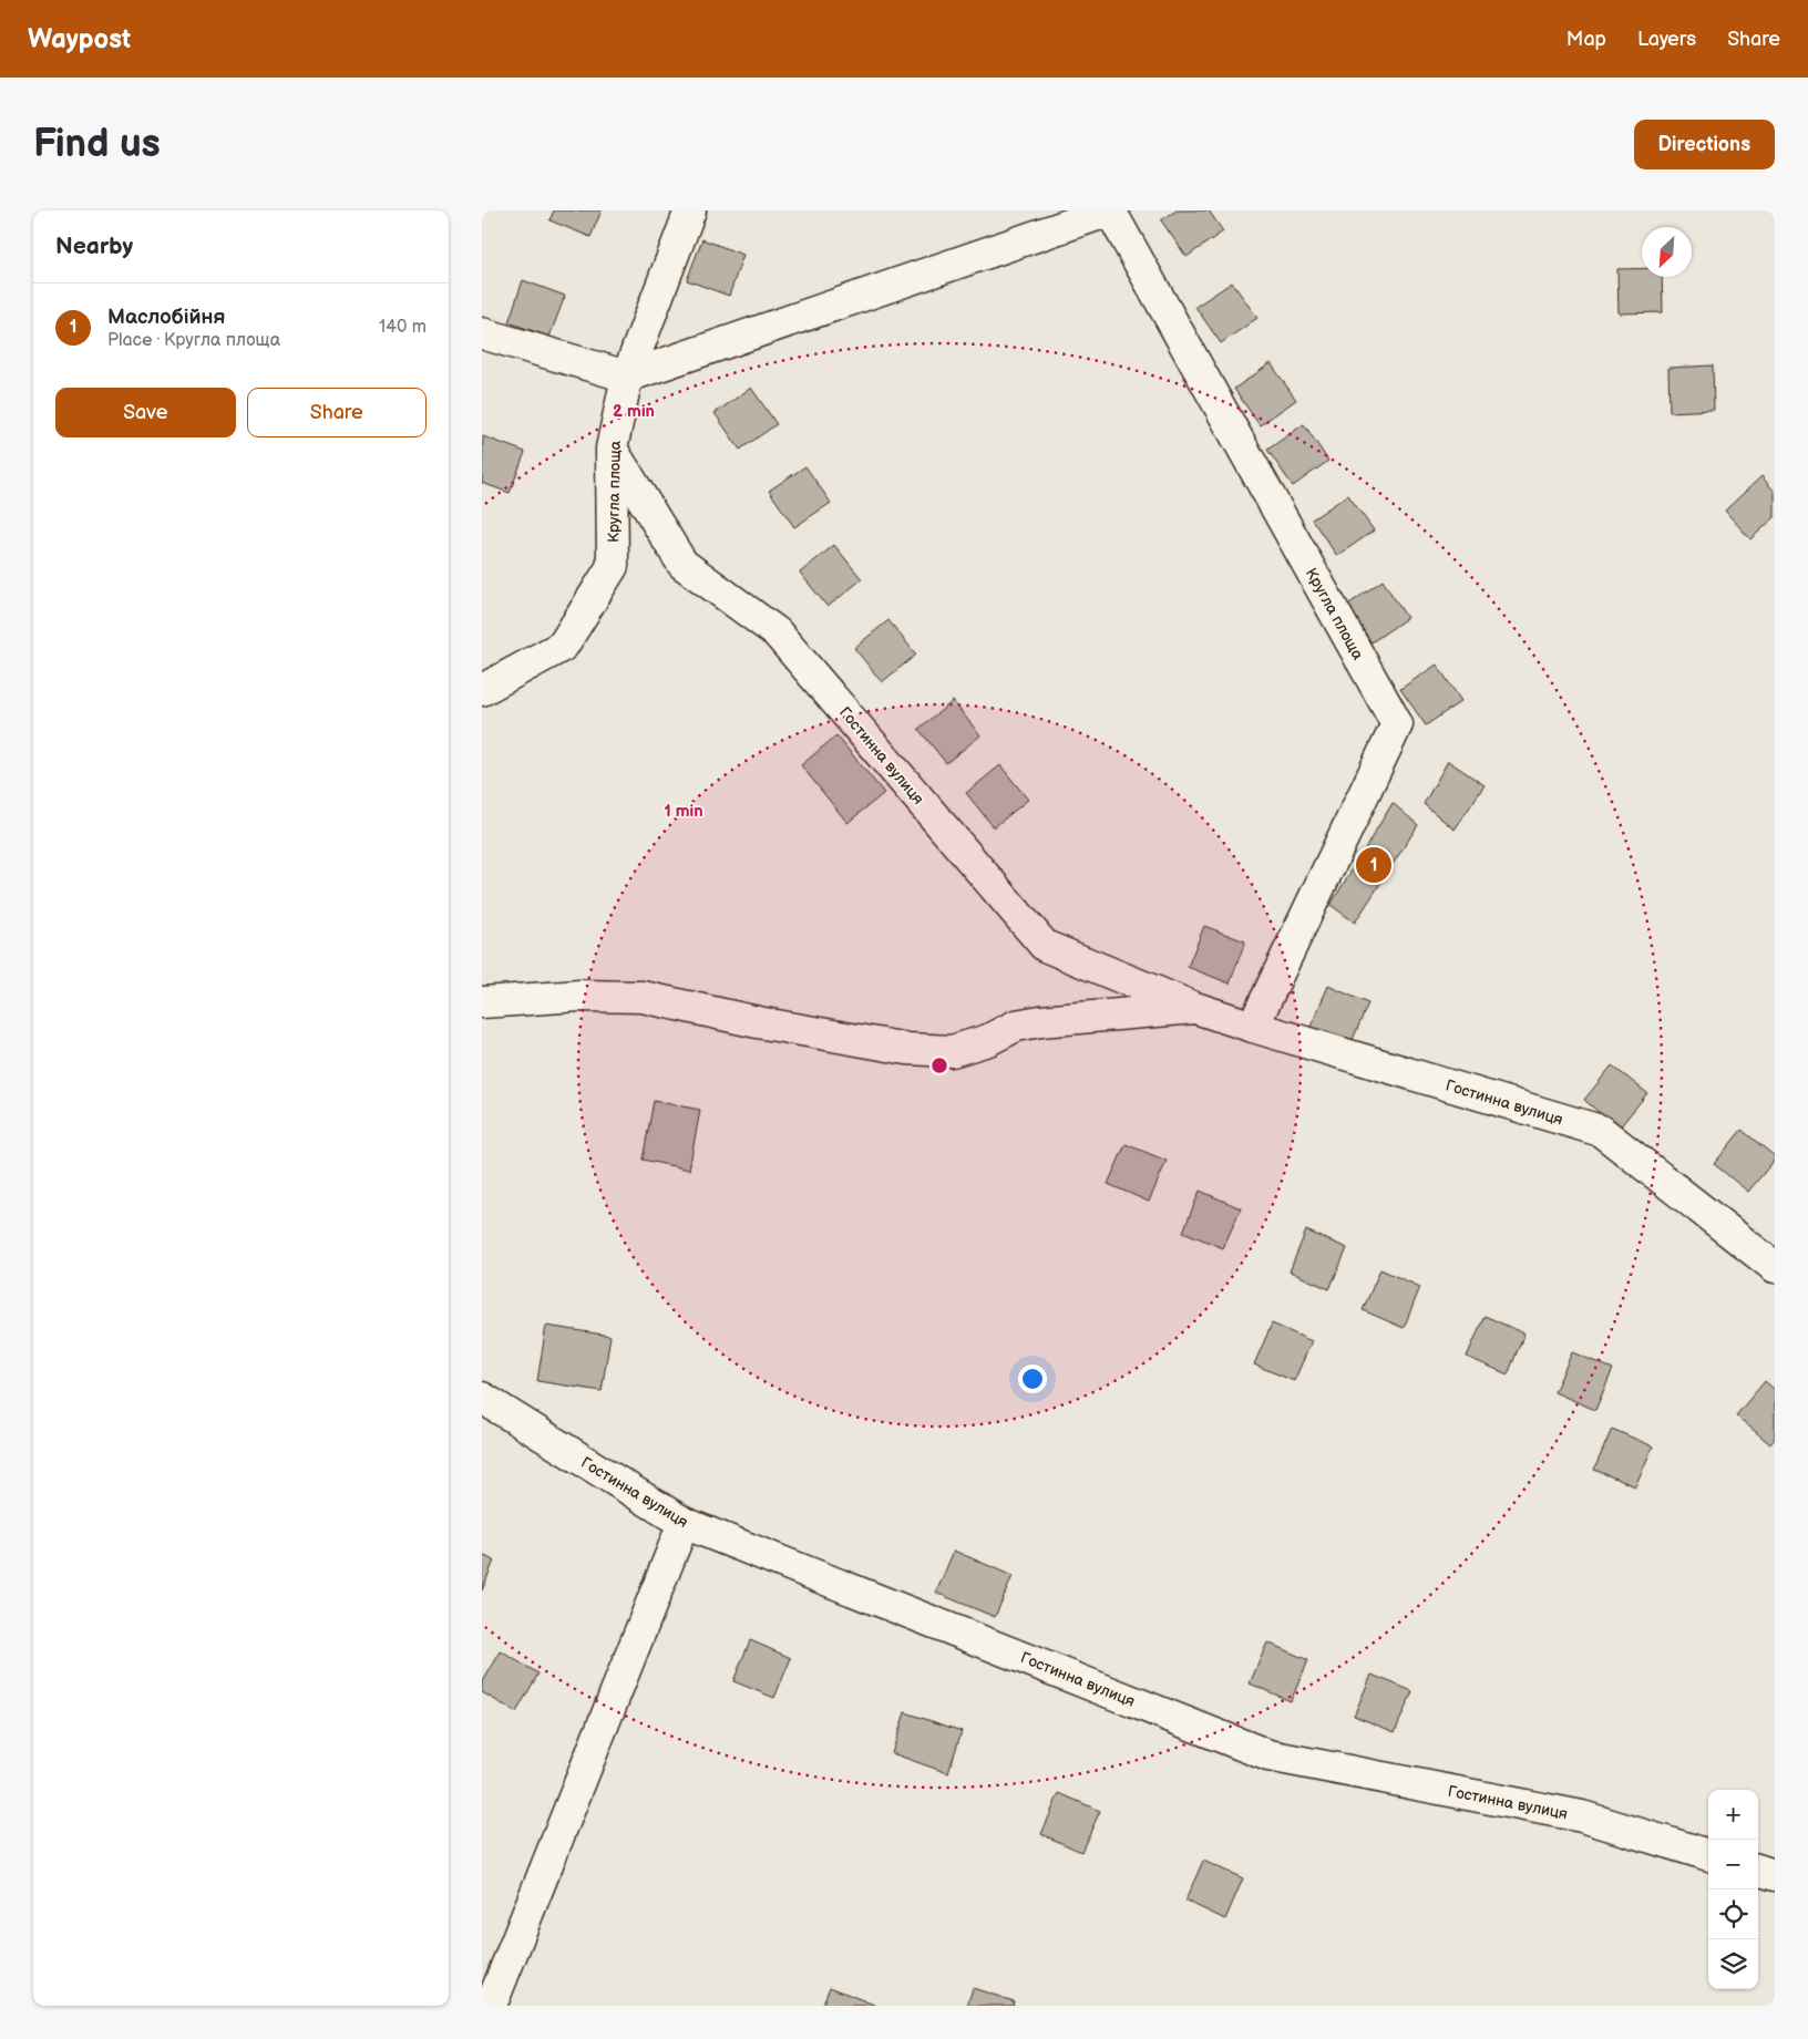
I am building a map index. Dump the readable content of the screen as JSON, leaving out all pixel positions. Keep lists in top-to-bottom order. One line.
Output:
{"streets":{"street":["Кругла площа","Гостинна вулиця"]},"crossings":[["Кругла площа","Гостинна вулиця"]],"north":"bottom left","page":{"header":"Waypost","nav":["Map","Layers","Share"],"buttons":["Directions",["Save","Share"]],"title":"Find us","heading":"Nearby","list":[{"mark":"1","name":"Маслобійня","note":"Place · Кругла площа","value":"140 m"}],"pins":"1","map_buttons":["+","−"]},"rings":["2 min","1 min"]}
